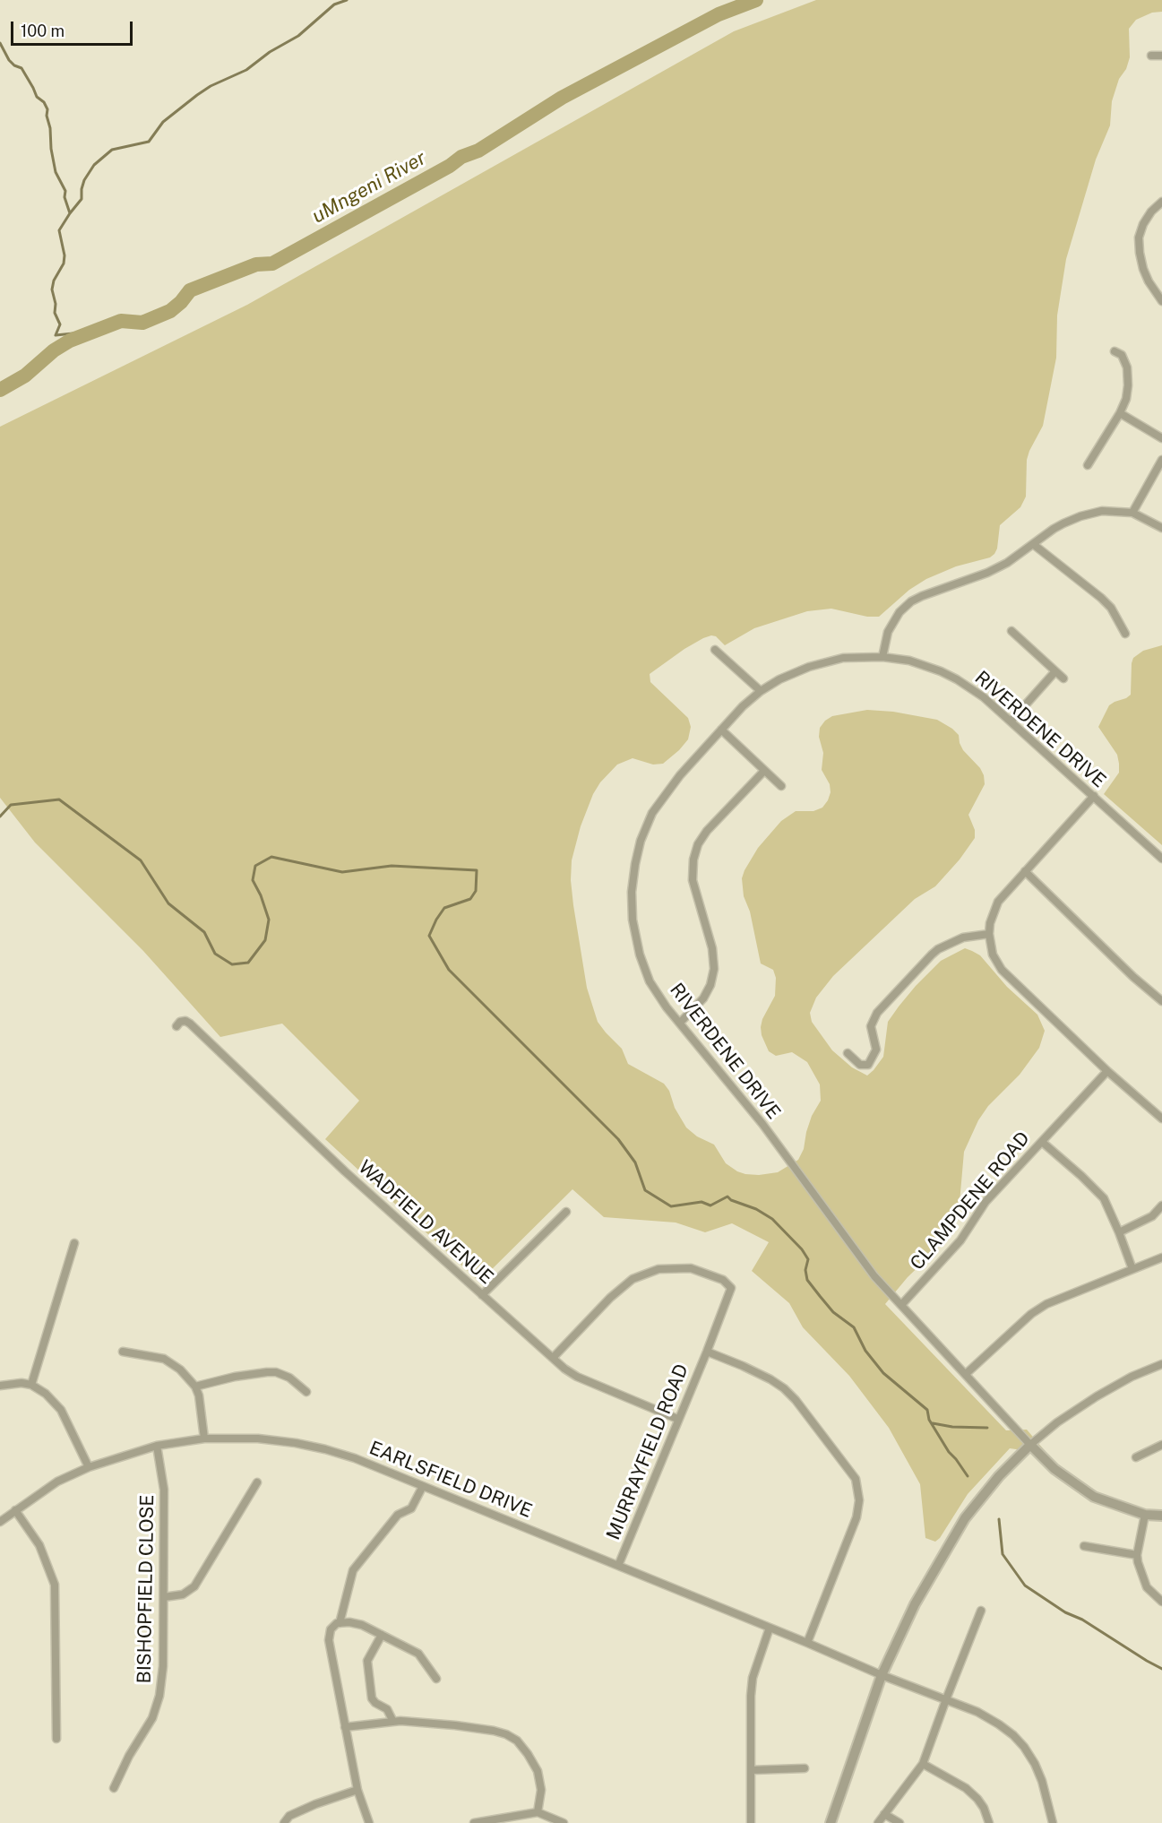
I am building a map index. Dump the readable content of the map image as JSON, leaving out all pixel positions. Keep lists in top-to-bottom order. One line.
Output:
{"streets":{"street":["RIVERDENE DRIVE","CLAMPDENE ROAD","WADFIELD AVENUE","MURRAYFIELD ROAD","EARLSFIELD DRIVE","BISHOPFIELD CLOSE"]},"crossings":[["RIVERDENE DRIVE","CLAMPDENE ROAD"],["WADFIELD AVENUE","MURRAYFIELD ROAD"],["MURRAYFIELD ROAD","EARLSFIELD DRIVE"],["EARLSFIELD DRIVE","BISHOPFIELD CLOSE"]],"water":["uMngeni River"],"scale_bar":"100 m"}
